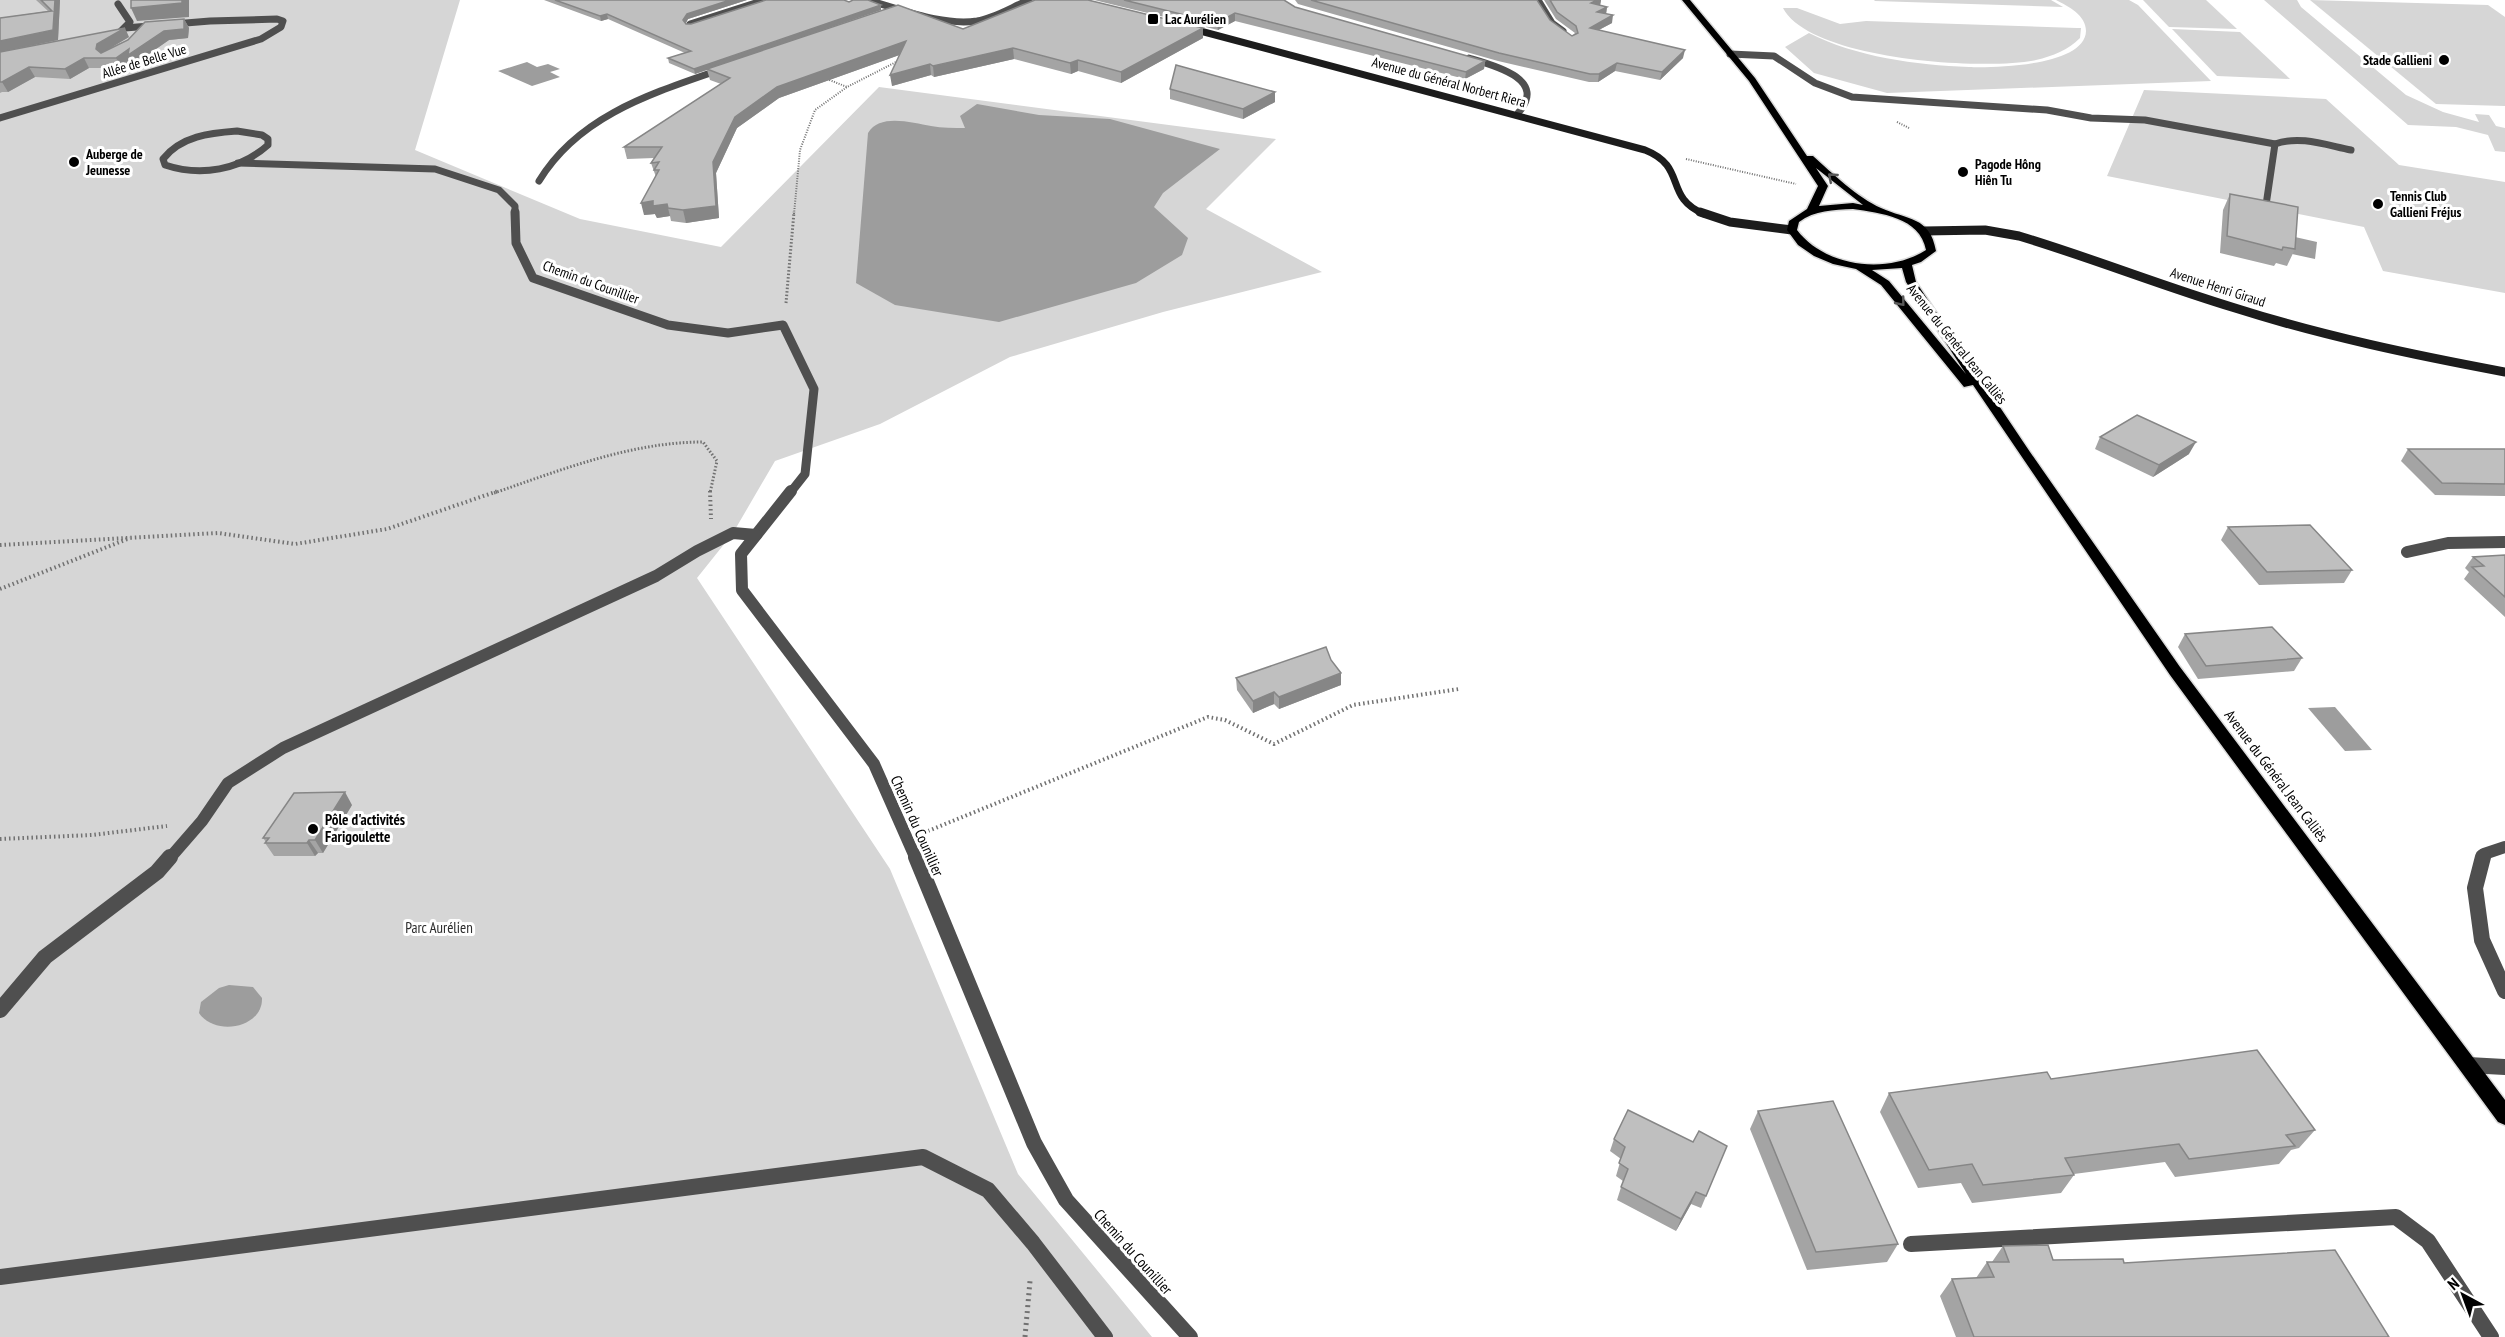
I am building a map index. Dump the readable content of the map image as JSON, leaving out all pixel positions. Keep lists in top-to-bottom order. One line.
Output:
{"streets":{"main road":["Avenue du Général Norbert Riera","Avenue Henri Giraud","Avenue du Général Jean Calliès"],"street":["Allée de Belle Vue","Chemin du Counillier"]},"parks":["Parc Aurélien"],"places":{"transit":["Lac Aurélien"],"other":["Stade Gallieni","Auberge de Jeunesse","Pagode Hông Hiên Tu","Tennis Club Gallieni Fréjus","Pôle d'activités Farigoulette"]},"north":"top left"}
